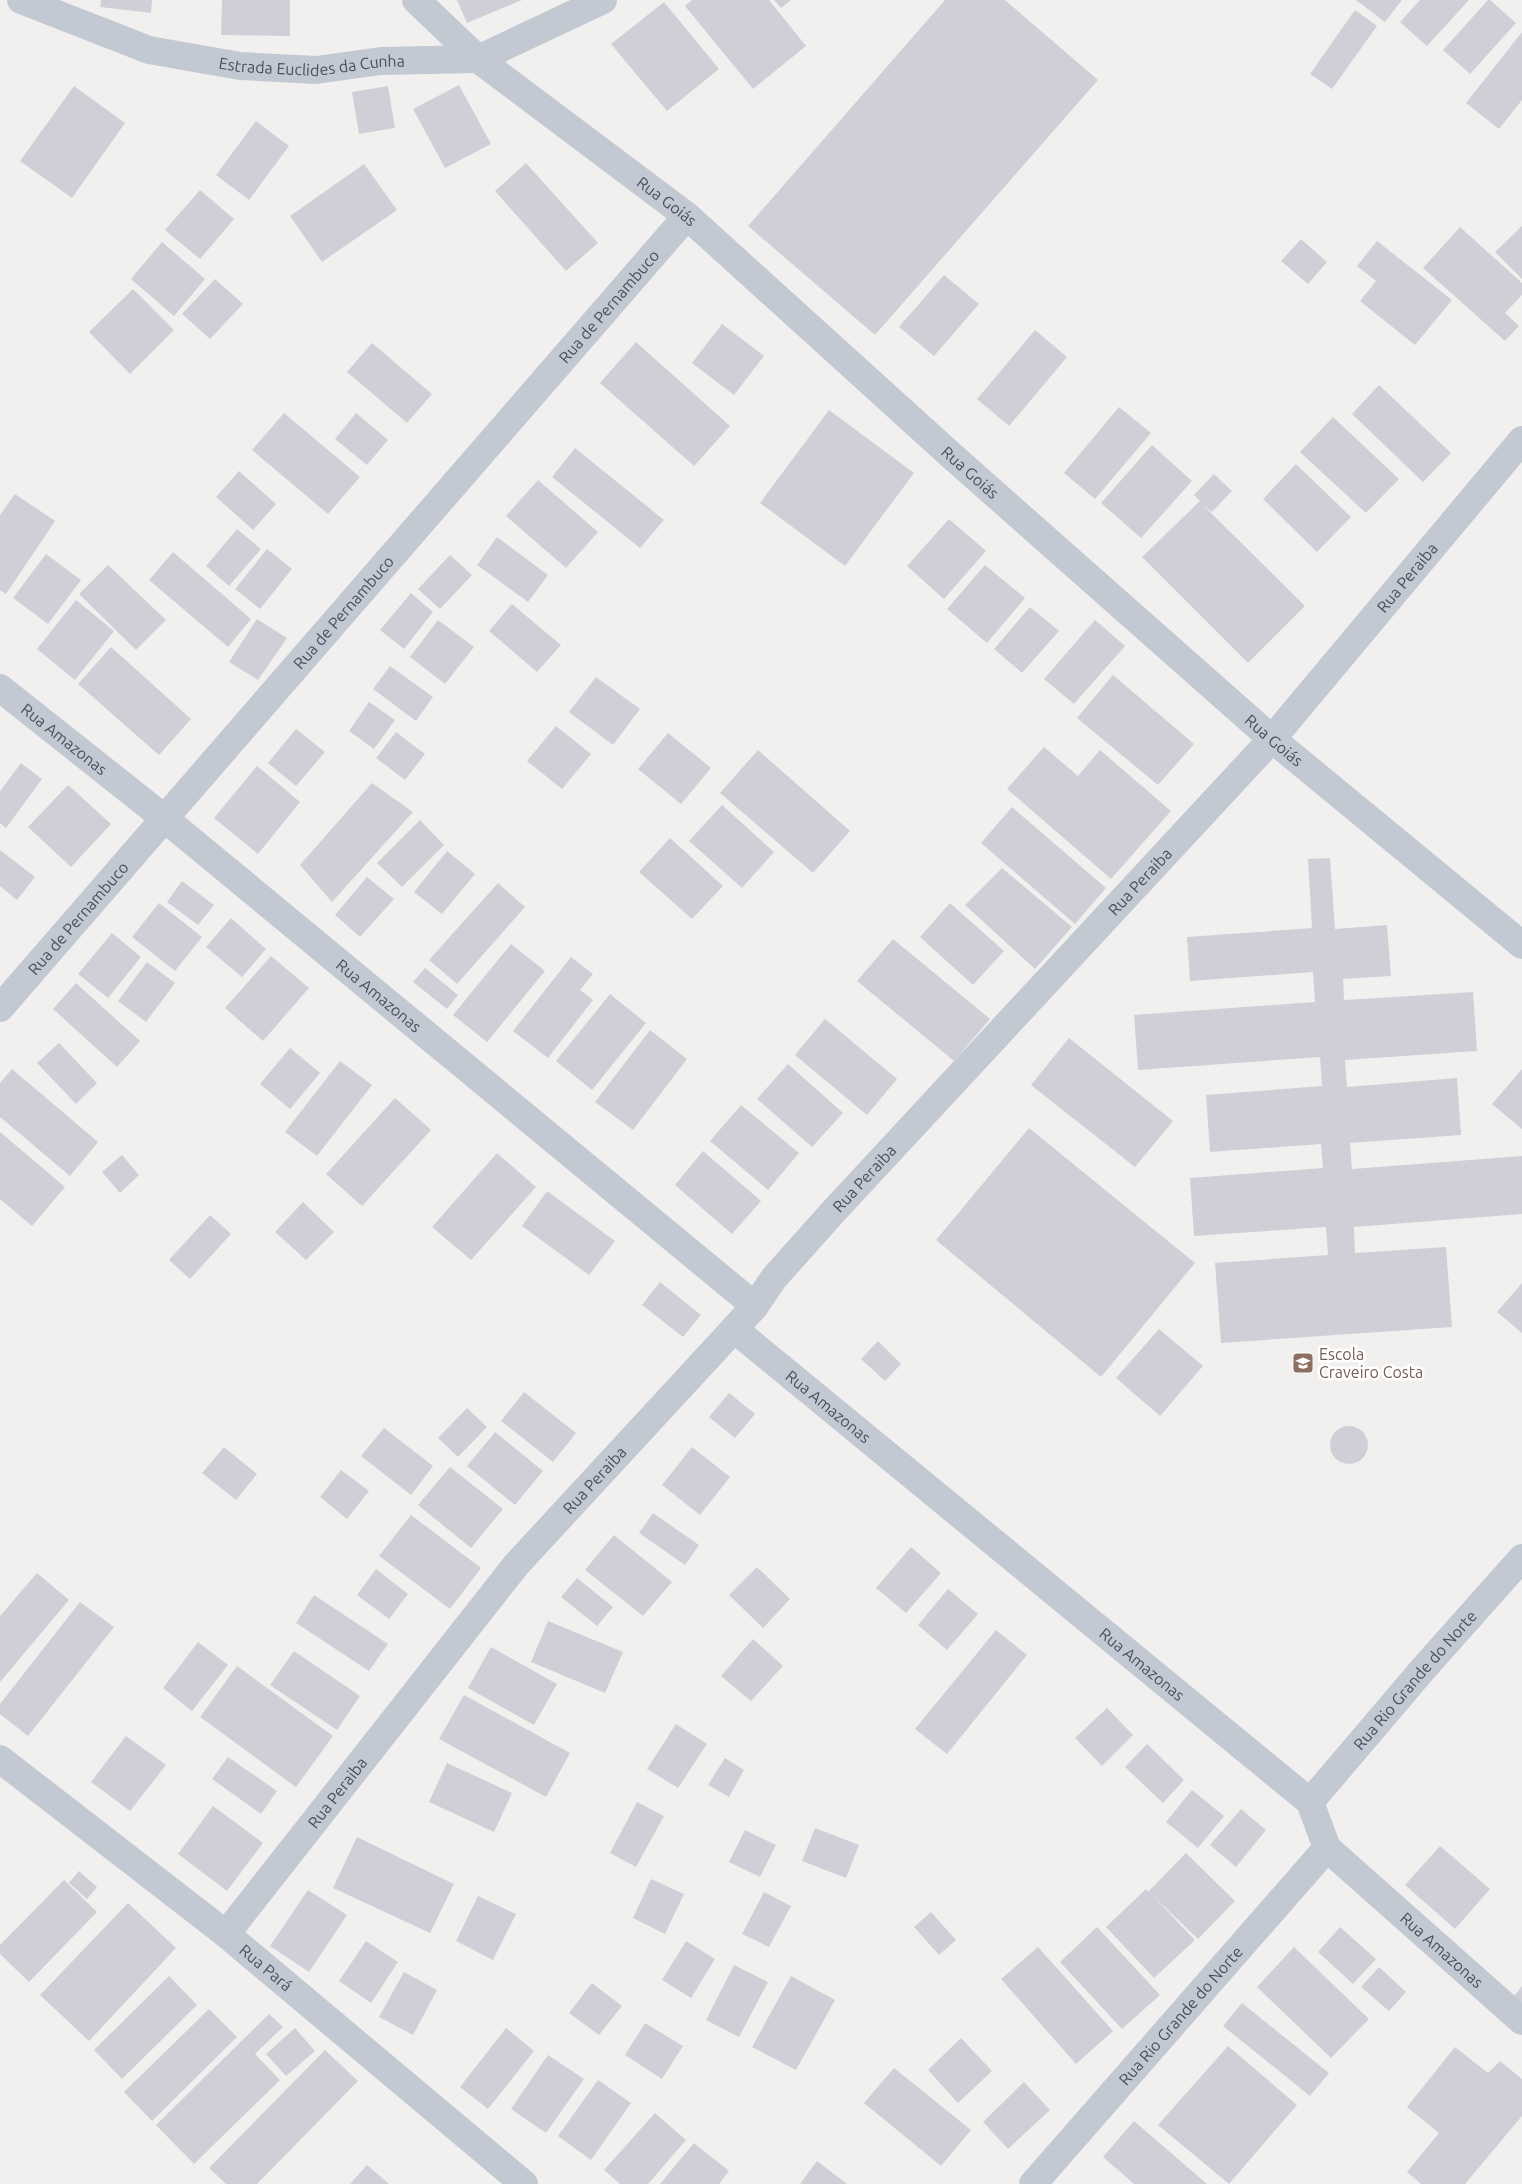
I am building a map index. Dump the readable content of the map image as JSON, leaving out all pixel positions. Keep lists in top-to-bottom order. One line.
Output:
{"streets":{"street":["Estrada Euclides da Cunha","Rua Goiás","Rua de Pernambuco","Rua Peraiba","Rua Amazonas","Rua Rio Grande do Norte","Rua Pará"]},"crossings":[["Estrada Euclides da Cunha","Rua Goiás"],["Rua Goiás","Rua de Pernambuco"],["Rua Goiás","Rua Peraiba"],["Rua de Pernambuco","Rua Amazonas"],["Rua Peraiba","Rua Amazonas"],["Rua Peraiba","Rua Pará"],["Rua Amazonas","Rua Rio Grande do Norte"]],"places":{"school or university":["Escola Craveiro Costa"]}}
